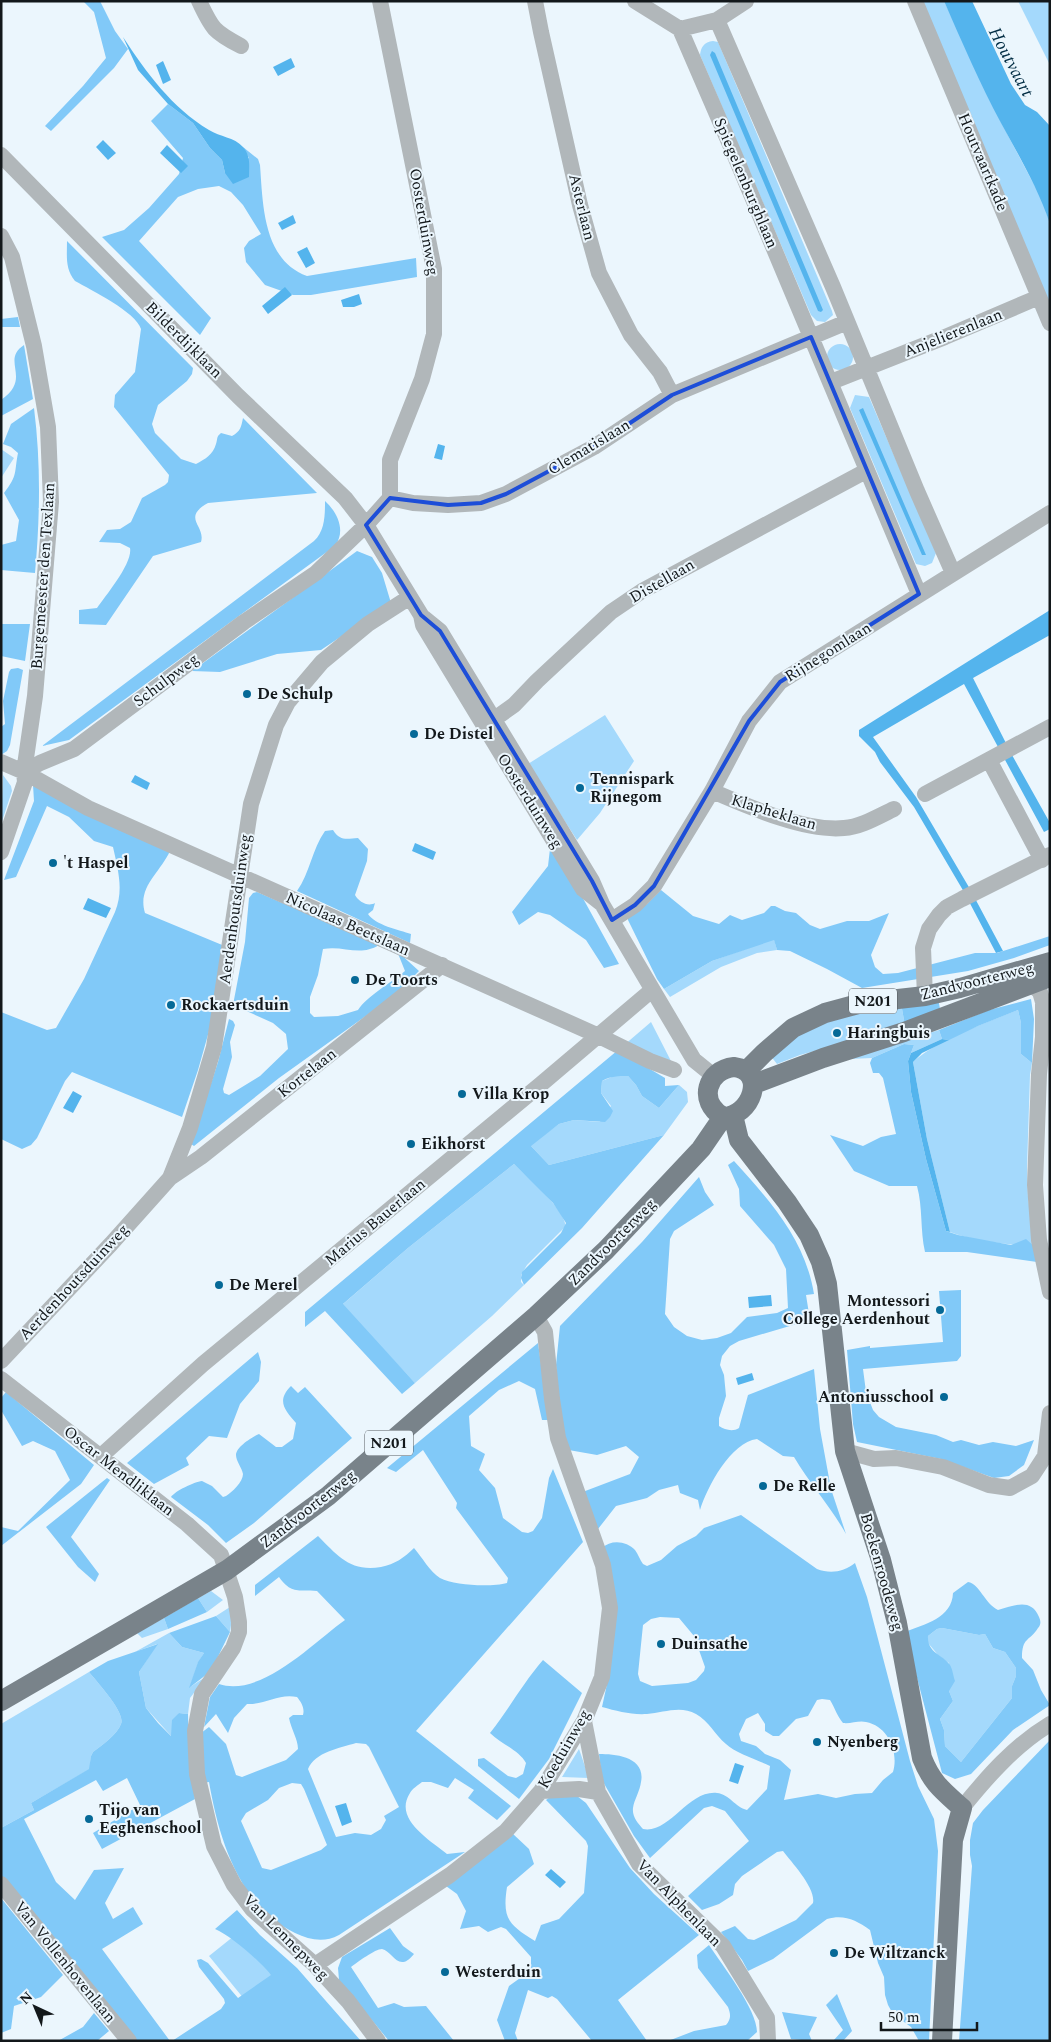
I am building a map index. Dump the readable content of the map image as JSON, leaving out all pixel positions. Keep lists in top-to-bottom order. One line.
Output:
{"streets":{"main road":["Zandvoorterweg","N201","Boekenroodeweg"],"street":["Houtvaartkade","Spiegelenburghlaan","Asterlaan","Oosterduinweg","Anjelierenlaan","Bilderdijklaan","Clematislaan","Burgemeester den Texlaan","Distellaan","Rijnegomlaan","Schulpweg","Klapheklaan","Aerdenhoutsduinweg","Nicolaas Beetslaan","Kortelaan","Marius Bauerlaan","Oscar Mendliklaan","Koeduinweg","Van Alphenlaan","Van Lennepweg","Van Vollenhovenlaan"]},"crossings":[["Houtvaartkade","Anjelierenlaan"],["Spiegelenburghlaan","Anjelierenlaan"],["Spiegelenburghlaan","Clematislaan"],["Asterlaan","Clematislaan"],["Oosterduinweg","Bilderdijklaan"],["Oosterduinweg","Clematislaan"],["Oosterduinweg","Distellaan"],["Oosterduinweg","Rijnegomlaan"],["Oosterduinweg","Schulpweg"],["Oosterduinweg","Aerdenhoutsduinweg"],["Oosterduinweg","Zandvoorterweg"],["Oosterduinweg","N201"],["Oosterduinweg","Marius Bauerlaan"],["Oosterduinweg","Boekenroodeweg"],["Bilderdijklaan","Schulpweg"],["Burgemeester den Texlaan","Schulpweg"],["Burgemeester den Texlaan","Nicolaas Beetslaan"],["Rijnegomlaan","Klapheklaan"],["Schulpweg","Nicolaas Beetslaan"],["Aerdenhoutsduinweg","Nicolaas Beetslaan"],["Aerdenhoutsduinweg","Kortelaan"],["Nicolaas Beetslaan","Kortelaan"],["Nicolaas Beetslaan","Marius Bauerlaan"],["Zandvoorterweg","N201"],["Zandvoorterweg","Oscar Mendliklaan"],["Zandvoorterweg","Boekenroodeweg"],["Zandvoorterweg","Koeduinweg"],["Zandvoorterweg","Van Lennepweg"],["N201","Boekenroodeweg"],["Marius Bauerlaan","Oscar Mendliklaan"],["Oscar Mendliklaan","Van Lennepweg"],["Koeduinweg","Van Alphenlaan"],["Koeduinweg","Van Lennepweg"]],"water":["Houtvaart"],"places":["De Schulp","De Distel","Tennispark Rijnegom","'t Haspel","De Toorts","Rockaertsduin","Haringbuis","Villa Krop","Eikhorst","De Merel","Montessori College Aerdenhout","Antoniusschool","De Relle","Duinsathe","Nyenberg","Tijo van Eeghenschool","De Wiltzanck","Westerduin"],"scale_bar":"50 m","north":"top left"}
